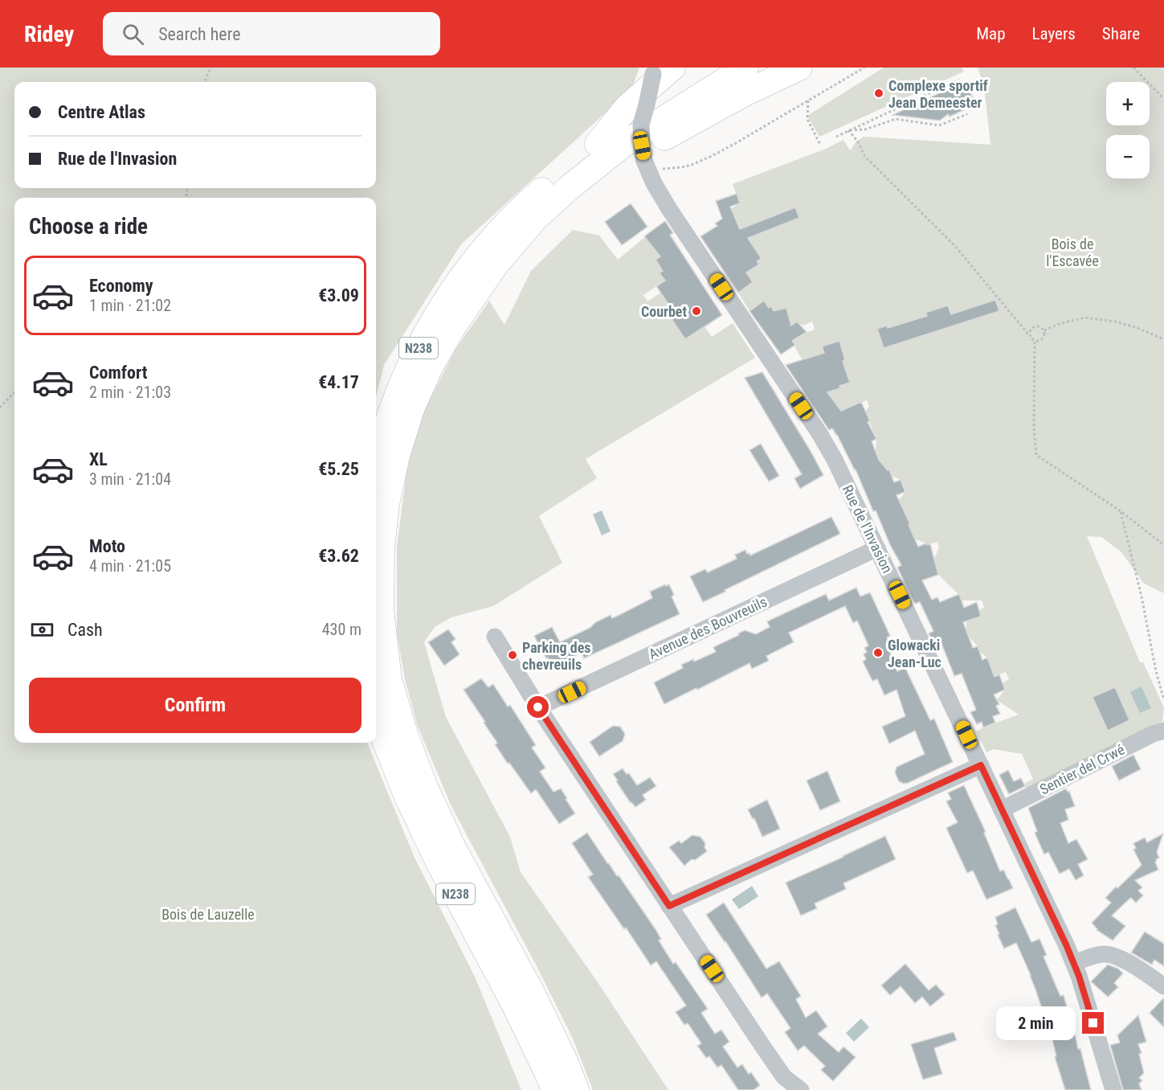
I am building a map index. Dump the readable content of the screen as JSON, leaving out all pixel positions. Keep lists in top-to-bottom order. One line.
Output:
{"streets":{"highway":["N238"],"street":["Rue de l'Invasion","Avenue des Bouvreuils","Sentier del Crwé"]},"crossings":[["Rue de l'Invasion","Avenue des Bouvreuils"],["Rue de l'Invasion","Sentier del Crwé"]],"parks":["Bois de l'Escavée","Bois de Lauzelle"],"places":["Complexe sportif Jean Demeester","Courbet","Glowacki Jean-Luc","Parking des chevreuils"],"page":{"header":"Ridey","search":"Search here","nav":["Map","Layers","Share"],"map_buttons":["+","−"],"banner":["Centre Atlas","Rue de l'Invasion"],"heading":"Choose a ride","list":[{"name":"Economy","note":"1 min · 21:02","value":"€3.09"},{"name":"Comfort","note":"2 min · 21:03","value":"€4.17"},{"name":"XL","note":"3 min · 21:04","value":"€5.25"},{"name":"Moto","note":"4 min · 21:05","value":"€3.62"}],"pay":["Cash","430 m"],"buttons":"Confirm","bubble":"2 min"}}
